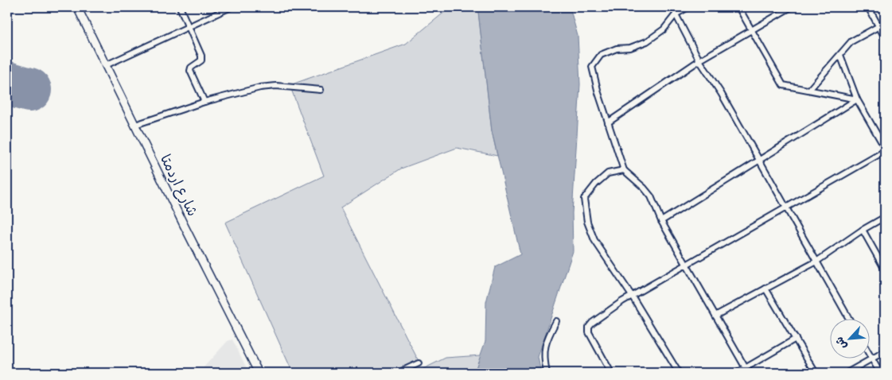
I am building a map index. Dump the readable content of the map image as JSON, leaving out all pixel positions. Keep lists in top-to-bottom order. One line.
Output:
{"streets":{"main road":["شارع اردمتا"]},"north":"bottom left"}
